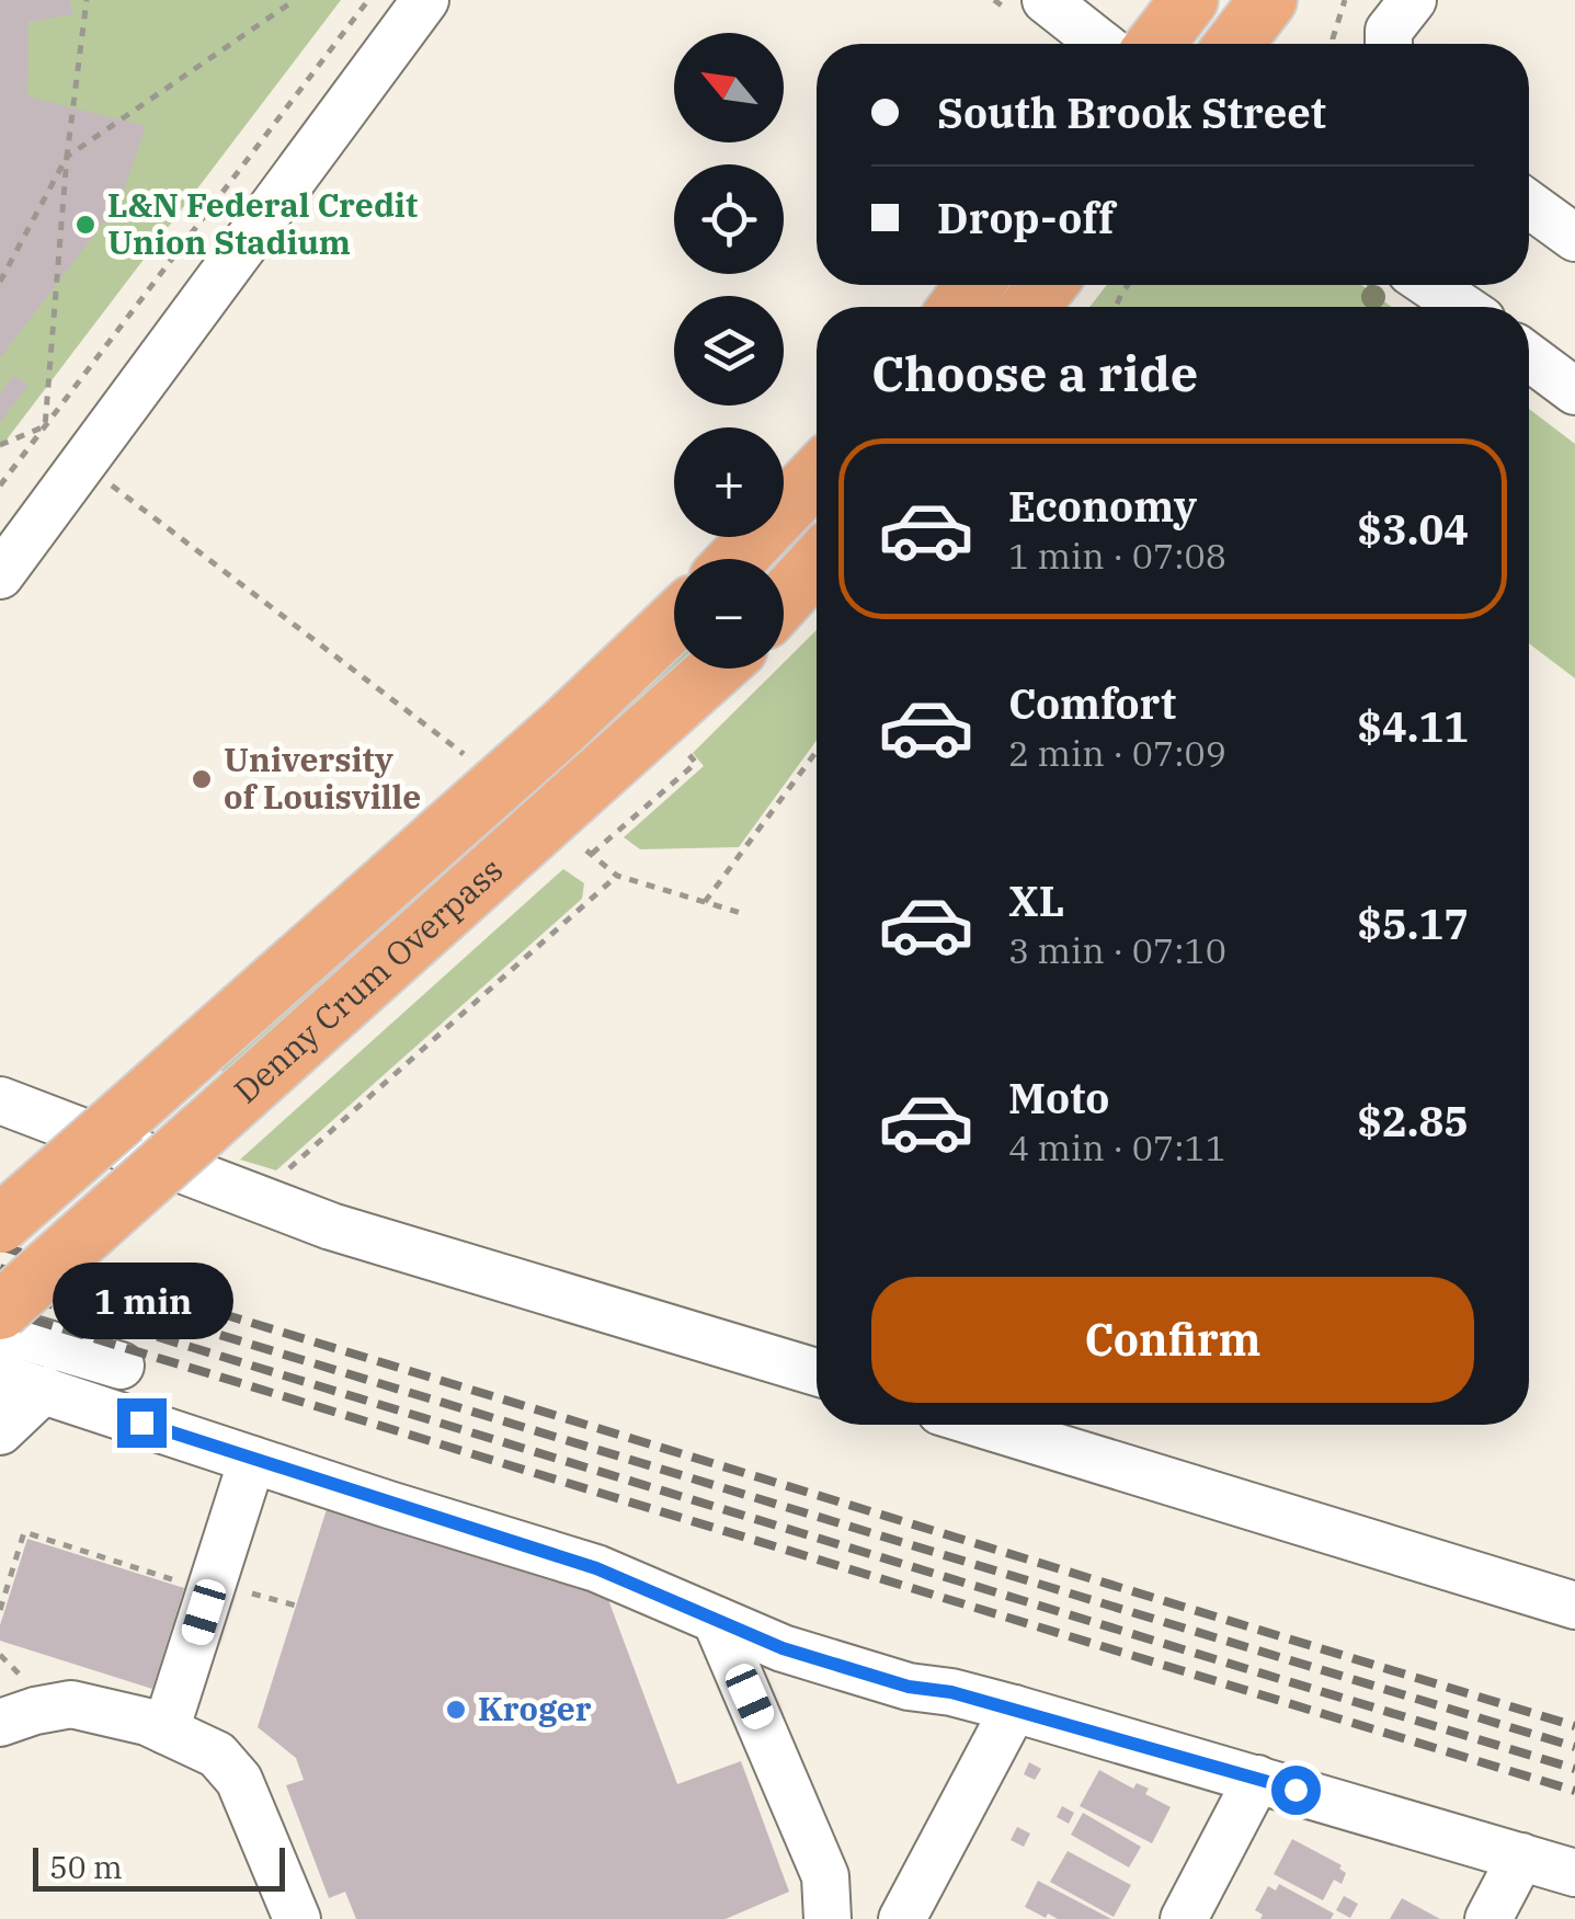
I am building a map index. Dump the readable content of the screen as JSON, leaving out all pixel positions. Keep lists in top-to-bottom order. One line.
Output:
{"streets":{"main road":["Denny Crum Overpass"]},"places":["L&N Federal Credit Union Stadium","University of Louisville","Kroger"],"scale_bar":"50 m","north":"top left","page":{"map_buttons":["+","−"],"banner":["South Brook Street","Drop-off"],"heading":"Choose a ride","list":[{"name":"Economy","note":"1 min · 07:08","value":"$3.04"},{"name":"Comfort","note":"2 min · 07:09","value":"$4.11"},{"name":"XL","note":"3 min · 07:10","value":"$5.17"},{"name":"Moto","note":"4 min · 07:11","value":"$2.85"}],"buttons":"Confirm","bubble":"1 min","scale":"50 m"}}
